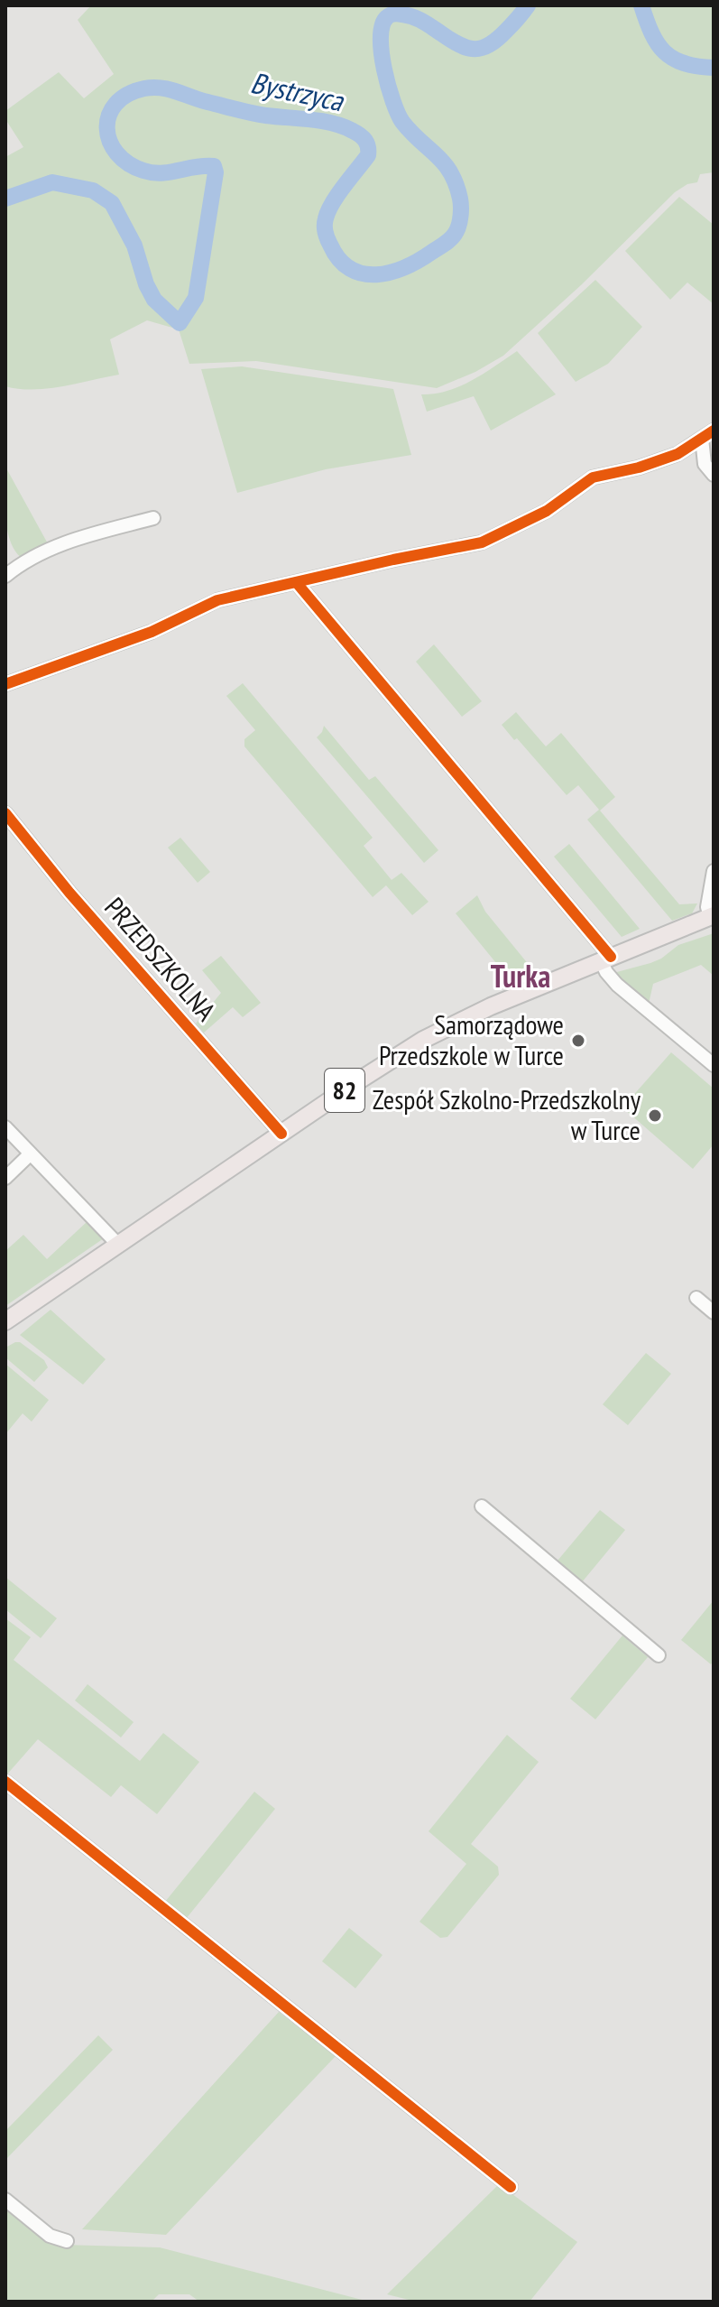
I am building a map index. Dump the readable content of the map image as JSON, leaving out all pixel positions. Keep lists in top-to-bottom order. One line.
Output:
{"streets":{"main road":["82"],"street":["PRZEDSZKOLNA"]},"crossings":[["PRZEDSZKOLNA","82"]],"districts":["Turka"],"water":["Bystrzyca"],"places":["Samorządowe Przedszkole w Turce","Zespół Szkolno-Przedszkolny w Turce"]}
